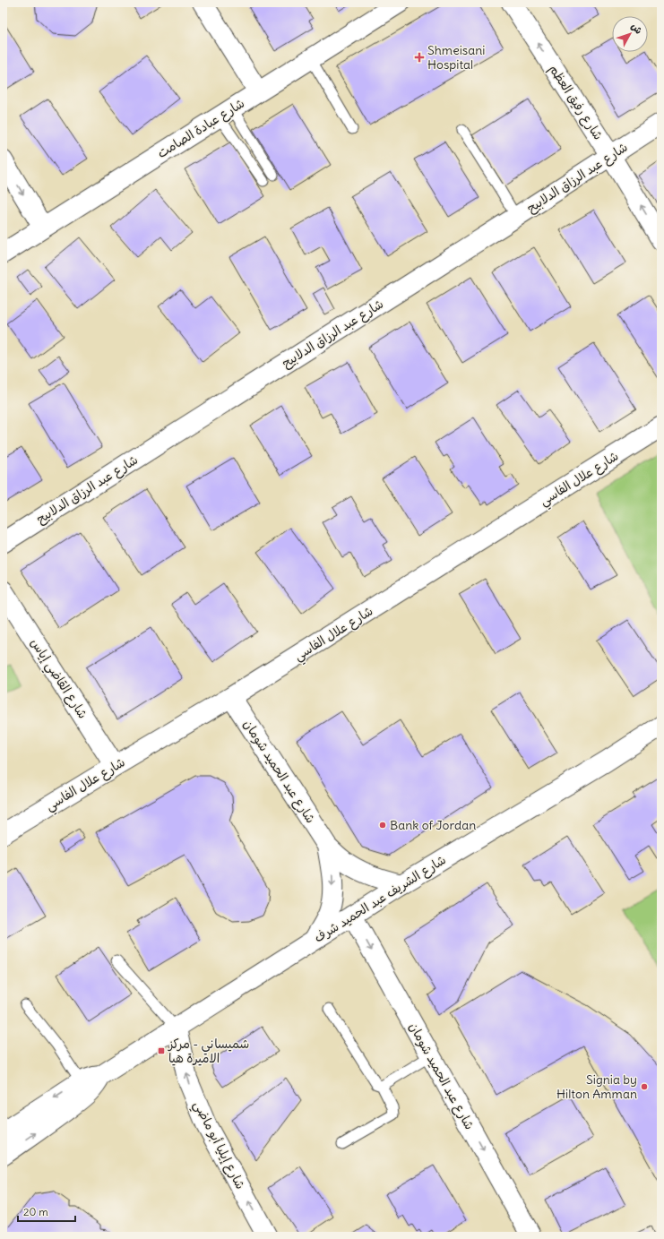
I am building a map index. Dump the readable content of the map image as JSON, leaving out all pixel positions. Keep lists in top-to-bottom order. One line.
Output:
{"streets":{"street":["شارع رفيق العظم","شارع عبادة الصامت","شارع عبد الرزاق الدلابيح","شارع علال الفاسي","شارع القاضي إياس","شارع عبد الحميد شومان","شارع الشريف عبد الحميد شرف","شارع إيليا أبو ماضي"]},"crossings":[["شارع رفيق العظم","شارع عبد الرزاق الدلابيح"],["شارع علال الفاسي","شارع القاضي إياس"],["شارع علال الفاسي","شارع عبد الحميد شومان"],["شارع عبد الحميد شومان","شارع الشريف عبد الحميد شرف"],["شارع الشريف عبد الحميد شرف","شارع إيليا أبو ماضي"]],"one_way":["شارع رفيق العظم","شارع عبد الحميد شومان","شارع إيليا أبو ماضي"],"places":{"health":["Shmeisani Hospital"],"other":["Bank of Jordan","Signia by Hilton Amman"],"transit":["شميساني - مركز الاميرة هيا"]},"scale_bar":"20 m","north":"top right"}
